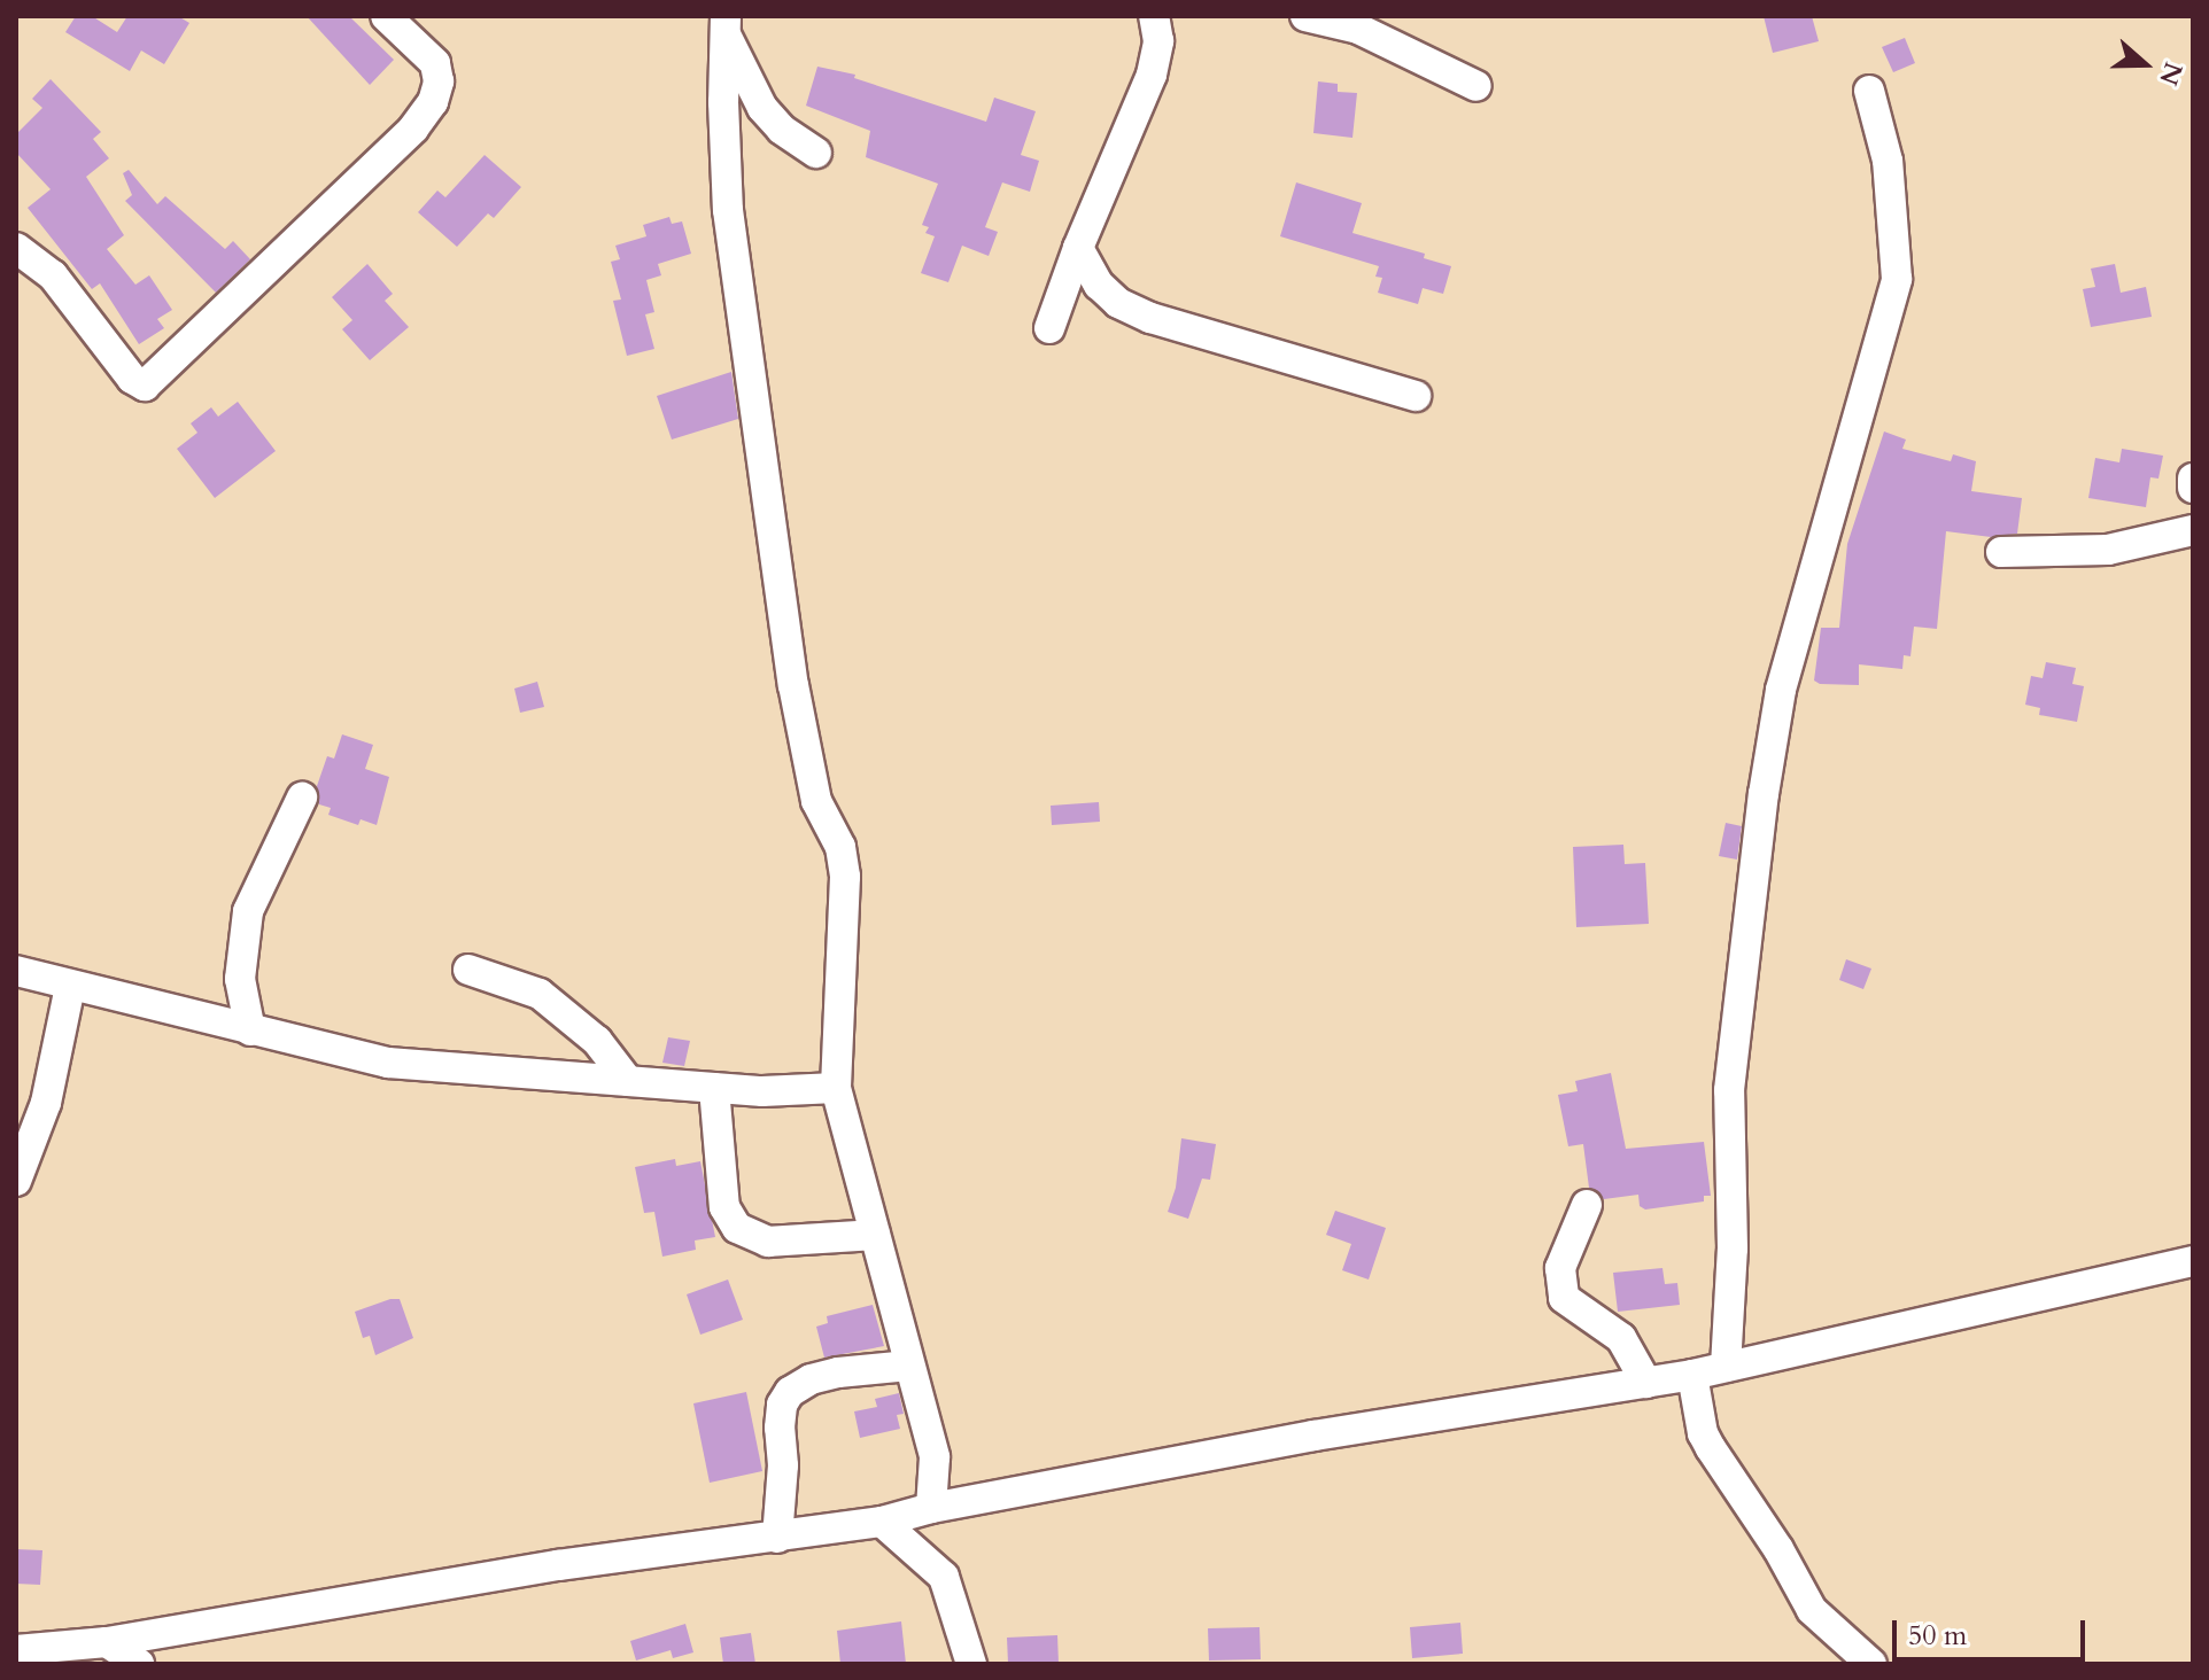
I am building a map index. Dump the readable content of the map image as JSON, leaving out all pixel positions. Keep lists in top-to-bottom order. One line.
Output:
{"scale_bar":"50 m","north":"right"}
